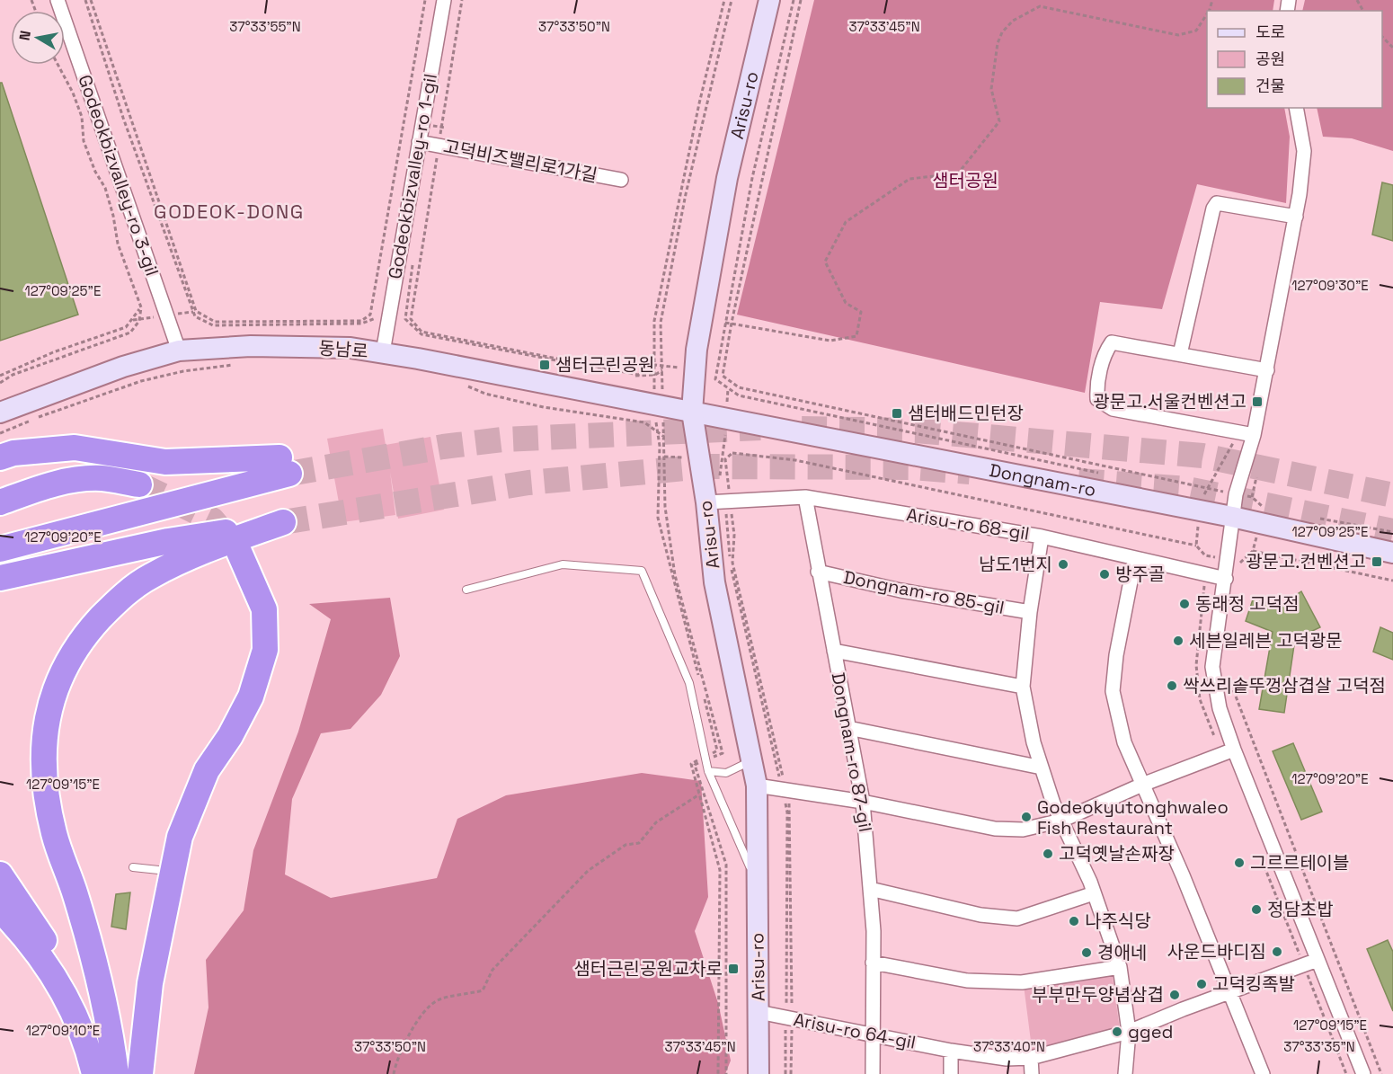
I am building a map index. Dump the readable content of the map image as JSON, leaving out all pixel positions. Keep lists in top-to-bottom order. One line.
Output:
{"streets":{"main road":["Arisu-ro","동남로","Dongnam-ro"],"street":["고덕비즈밸리로1가길","Godeokbizvalley-ro 3-gil","Godeokbizvalley-ro 1-gil","Arisu-ro 68-gil","Dongnam-ro 85-gil","Dongnam-ro 87-gil","Arisu-ro 64-gil"]},"crossings":[["Arisu-ro","동남로"],["Arisu-ro","Dongnam-ro"],["Arisu-ro","Arisu-ro 68-gil"],["Arisu-ro","Arisu-ro 64-gil"],["고덕비즈밸리로1가길","Godeokbizvalley-ro 1-gil"],["Godeokbizvalley-ro 3-gil","동남로"],["Godeokbizvalley-ro 1-gil","동남로"],["동남로","Dongnam-ro"],["Arisu-ro 68-gil","Dongnam-ro 85-gil"],["Arisu-ro 68-gil","Dongnam-ro 87-gil"],["Dongnam-ro 85-gil","Dongnam-ro 87-gil"],["Dongnam-ro 85-gil","Arisu-ro 64-gil"],["Dongnam-ro 87-gil","Arisu-ro 64-gil"]],"districts":["GODEOK-DONG"],"parks":["샘터공원"],"places":{"transit":["샘터근린공원","광문고.서울컨벤션고","샘터배드민턴장","광문고.컨벤션고","샘터근린공원교차로"],"other":["남도1번지","방주골","동래정 고덕점","세븐일레븐 고덕광문","싹쓰리솥뚜껑삼겹살 고덕점","Godeokyutonghwaleo Fish Restaurant","고덕옛날손짜장","그르르테이블","정담초밥","나주식당","사운드바디짐","경애네","고덕킹족발","부부만두양념삼겹","gged"]},"legend":["도로","공원","건물"],"north":"left","coordinates":["37°33'55\"N","37°33'50\"N","37°33'45\"N","127°09'30\"E","127°09'25\"E","127°09'20\"E","127°09'15\"E","127°09'10\"E","37°33'40\"N","37°33'35\"N"]}
